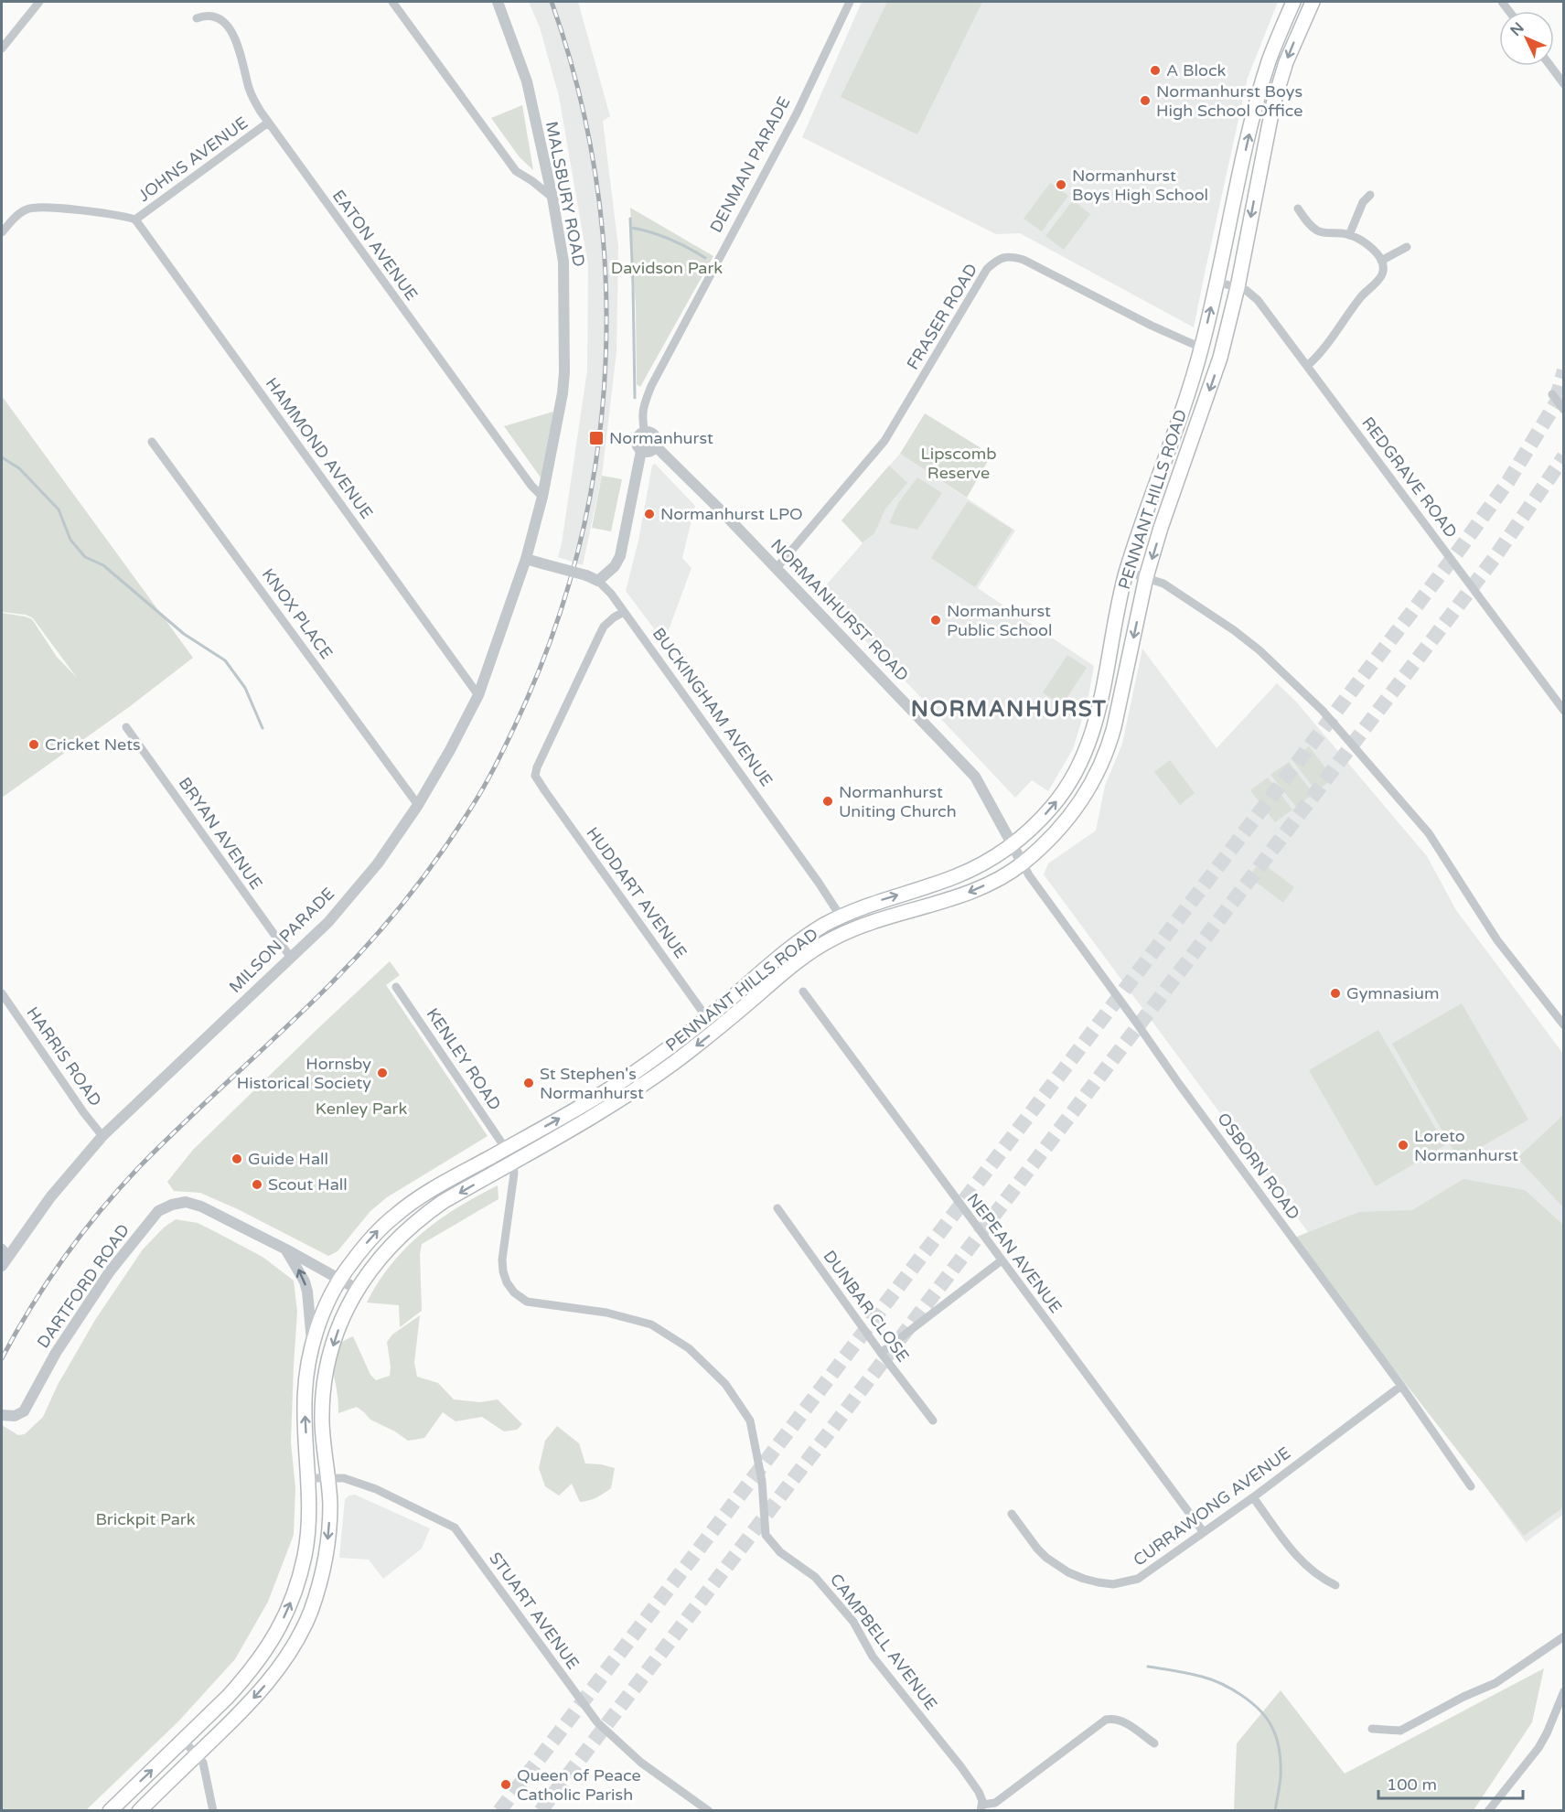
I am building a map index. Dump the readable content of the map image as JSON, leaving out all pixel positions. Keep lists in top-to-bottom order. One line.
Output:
{"streets":{"highway":["PENNANT HILLS ROAD"],"street":["JOHNS AVENUE","DENMAN PARADE","MALSBURY ROAD","EATON AVENUE","FRASER ROAD","HAMMOND AVENUE","REDGRAVE ROAD","NORMANHURST ROAD","KNOX PLACE","BUCKINGHAM AVENUE","BRYAN AVENUE","HUDDART AVENUE","MILSON PARADE","HARRIS ROAD","KENLEY ROAD","OSBORN ROAD","NEPEAN AVENUE","DARTFORD ROAD","DUNBAR CLOSE","CURRAWONG AVENUE","STUART AVENUE","CAMPBELL AVENUE"]},"crossings":[["JOHNS AVENUE","EATON AVENUE"],["JOHNS AVENUE","HAMMOND AVENUE"],["DENMAN PARADE","NORMANHURST ROAD"],["MALSBURY ROAD","EATON AVENUE"],["MALSBURY ROAD","BUCKINGHAM AVENUE"],["MALSBURY ROAD","MILSON PARADE"],["FRASER ROAD","PENNANT HILLS ROAD"],["FRASER ROAD","NORMANHURST ROAD"],["HAMMOND AVENUE","MILSON PARADE"],["REDGRAVE ROAD","PENNANT HILLS ROAD"],["PENNANT HILLS ROAD","NORMANHURST ROAD"],["PENNANT HILLS ROAD","BUCKINGHAM AVENUE"],["PENNANT HILLS ROAD","HUDDART AVENUE"],["PENNANT HILLS ROAD","KENLEY ROAD"],["PENNANT HILLS ROAD","OSBORN ROAD"],["PENNANT HILLS ROAD","DARTFORD ROAD"],["PENNANT HILLS ROAD","STUART AVENUE"],["PENNANT HILLS ROAD","CAMPBELL AVENUE"],["NORMANHURST ROAD","OSBORN ROAD"],["KNOX PLACE","MILSON PARADE"],["BUCKINGHAM AVENUE","HUDDART AVENUE"],["BUCKINGHAM AVENUE","MILSON PARADE"],["BRYAN AVENUE","MILSON PARADE"],["MILSON PARADE","HARRIS ROAD"],["OSBORN ROAD","CURRAWONG AVENUE"],["NEPEAN AVENUE","CURRAWONG AVENUE"]],"districts":["NORMANHURST"],"parks":["Davidson Park","Lipscomb Reserve","Kenley Park","Brickpit Park"],"places":{"other":["A Block","Normanhurst Boys High School Office","Normanhurst Boys High School","Normanhurst LPO","Normanhurst Public School","Cricket Nets","Normanhurst Uniting Church","Gymnasium","Hornsby Historical Society","St Stephen's Normanhurst","Loreto Normanhurst","Guide Hall","Scout Hall","Queen of Peace Catholic Parish"],"transit":["Normanhurst"]},"scale_bar":"100 m","north":"top left"}
